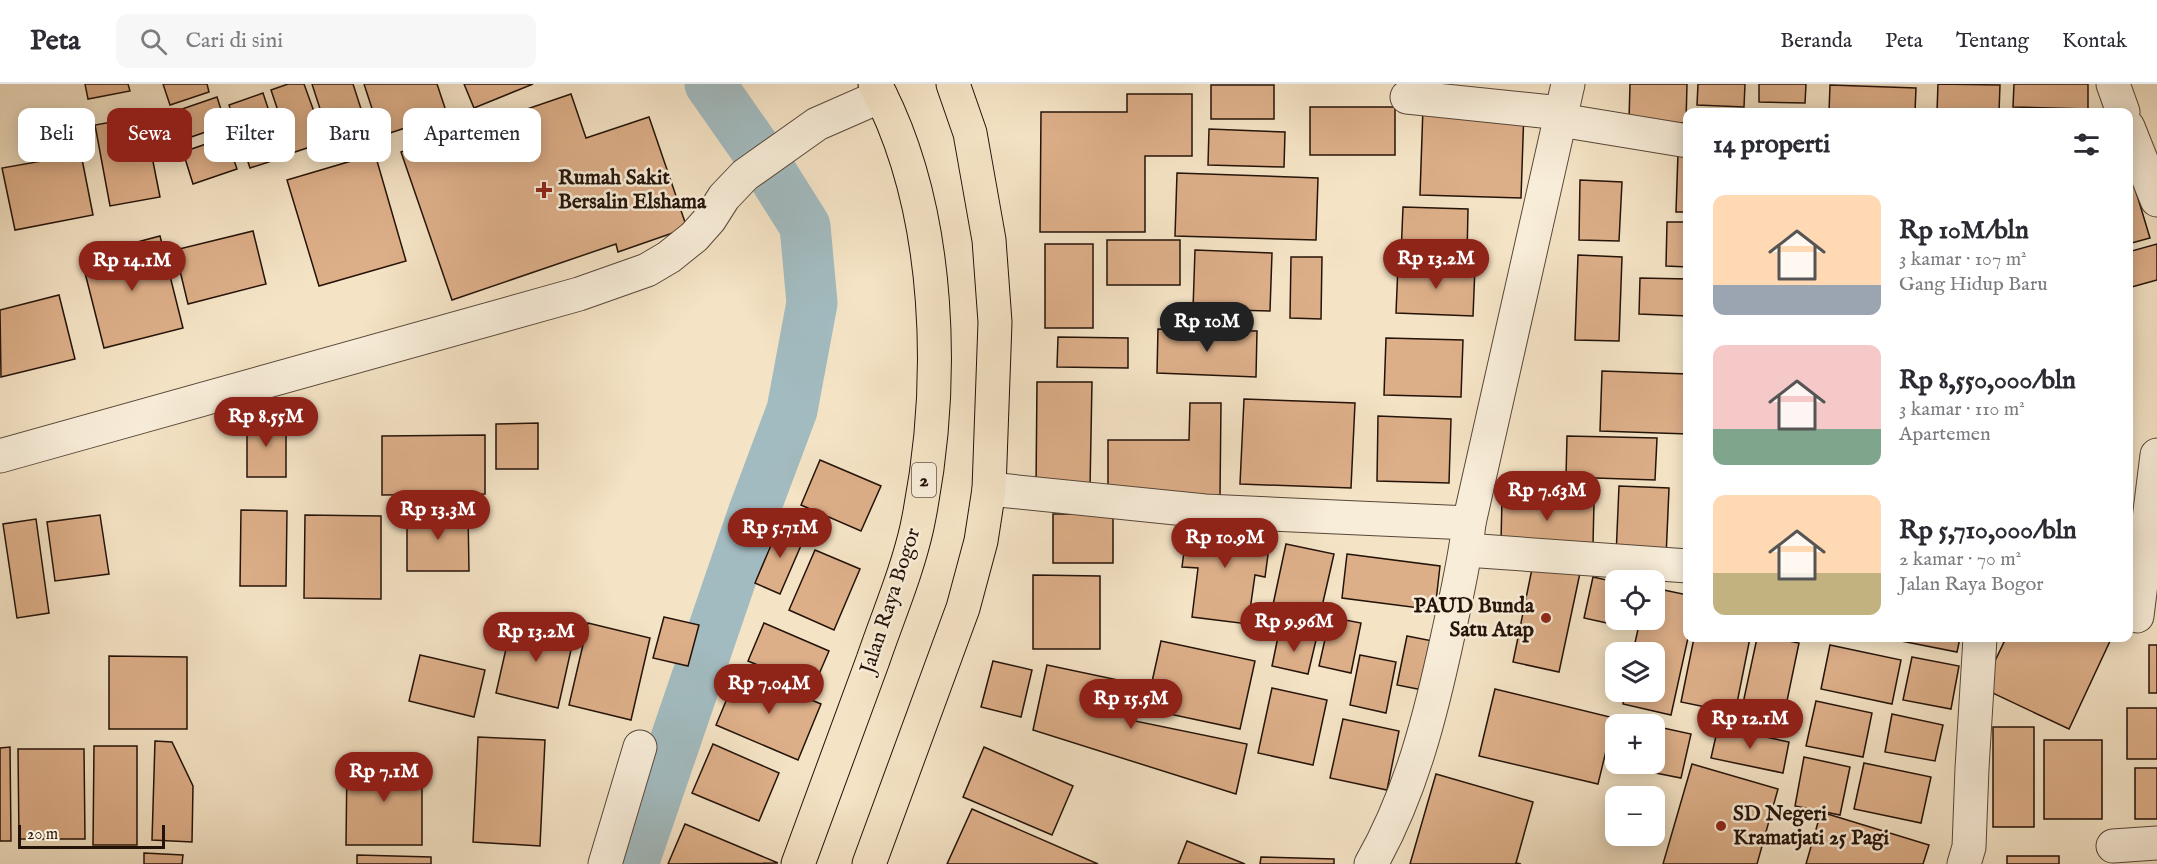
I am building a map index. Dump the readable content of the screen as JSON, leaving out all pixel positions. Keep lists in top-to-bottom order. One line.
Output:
{"streets":{"highway":["2","Jalan Raya Bogor"]},"places":{"health":["Rumah Sakit Bersalin Elshama"],"other":["PAUD Bunda Satu Atap","SD Negeri Kramatjati 25 Pagi"]},"scale_bar":"20 m","page":{"header":"Peta","search":"Cari di sini","nav":["Beranda","Peta","Tentang","Kontak"],"chip":["Beli","Sewa","Filter","Baru","Apartemen"],"heading":"14 properti","list":[{"name":"Rp 10M/bln","note":"3 kamar · 107 m² · Gang Hidup Baru"},{"name":"Rp 8,550,000/bln","note":"3 kamar · 110 m² · Apartemen"},{"name":"Rp 5,710,000/bln","note":"2 kamar · 70 m² · Jalan Raya Bogor"}],"price":["Rp 13.2M","Rp 14.1M","Rp 10M","Rp 8.55M","Rp 7.63M","Rp 13.3M","Rp 5.71M","Rp 10.9M","Rp 9.96M","Rp 13.2M","Rp 7.04M","Rp 15.5M","Rp 12.1M","Rp 7.1M"],"map_buttons":["+","−"],"scale":"20 m"}}
